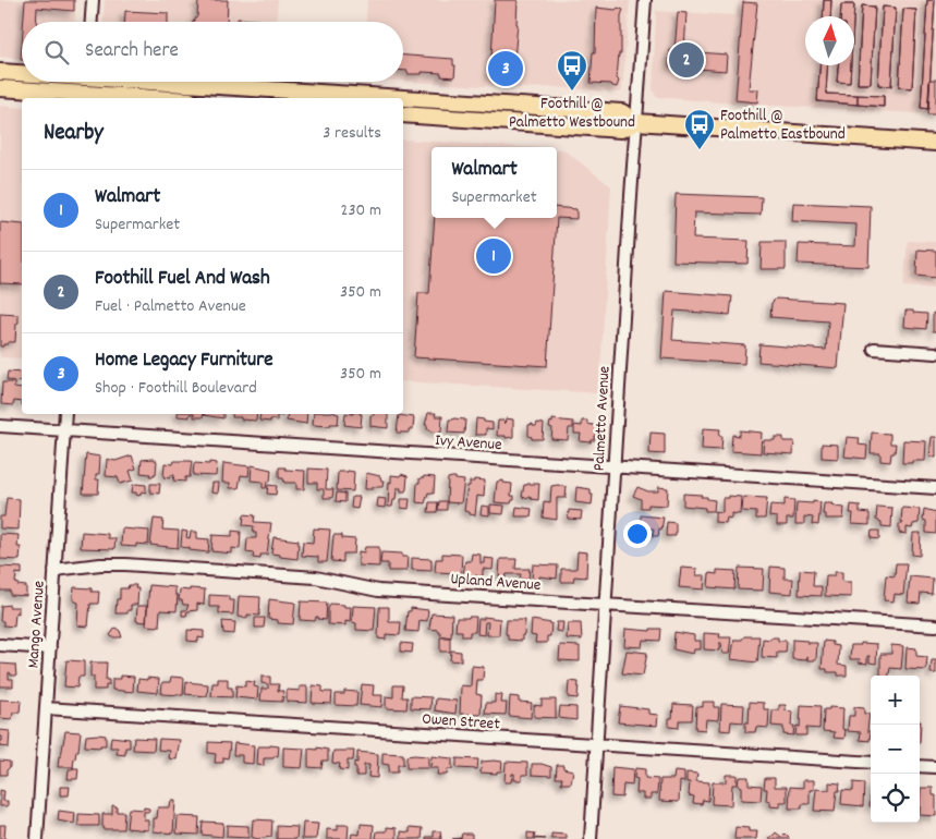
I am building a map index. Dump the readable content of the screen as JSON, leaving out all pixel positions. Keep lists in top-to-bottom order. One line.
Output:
{"streets":{"street":["Palmetto Avenue","Ivy Avenue","Upland Avenue","Mango Avenue","Owen Street"]},"crossings":[["Palmetto Avenue","Ivy Avenue"],["Palmetto Avenue","Upland Avenue"],["Palmetto Avenue","Owen Street"],["Ivy Avenue","Mango Avenue"],["Upland Avenue","Mango Avenue"],["Mango Avenue","Owen Street"]],"places":{"bus stop":["Foothill @ Palmetto Westbound","Foothill @ Palmetto Eastbound"]},"north":"top","page":{"search":"Search here","pins":["2","3","1"],"heading":["Nearby","3 results"],"popup":["Walmart","Supermarket"],"list":[{"mark":"1","name":"Walmart","note":"Supermarket","value":"230 m"},{"mark":"2","name":"Foothill Fuel And Wash","note":"Fuel · Palmetto Avenue","value":"350 m"},{"mark":"3","name":"Home Legacy Furniture","note":"Shop · Foothill Boulevard","value":"350 m"}],"map_buttons":["+","−"]}}
